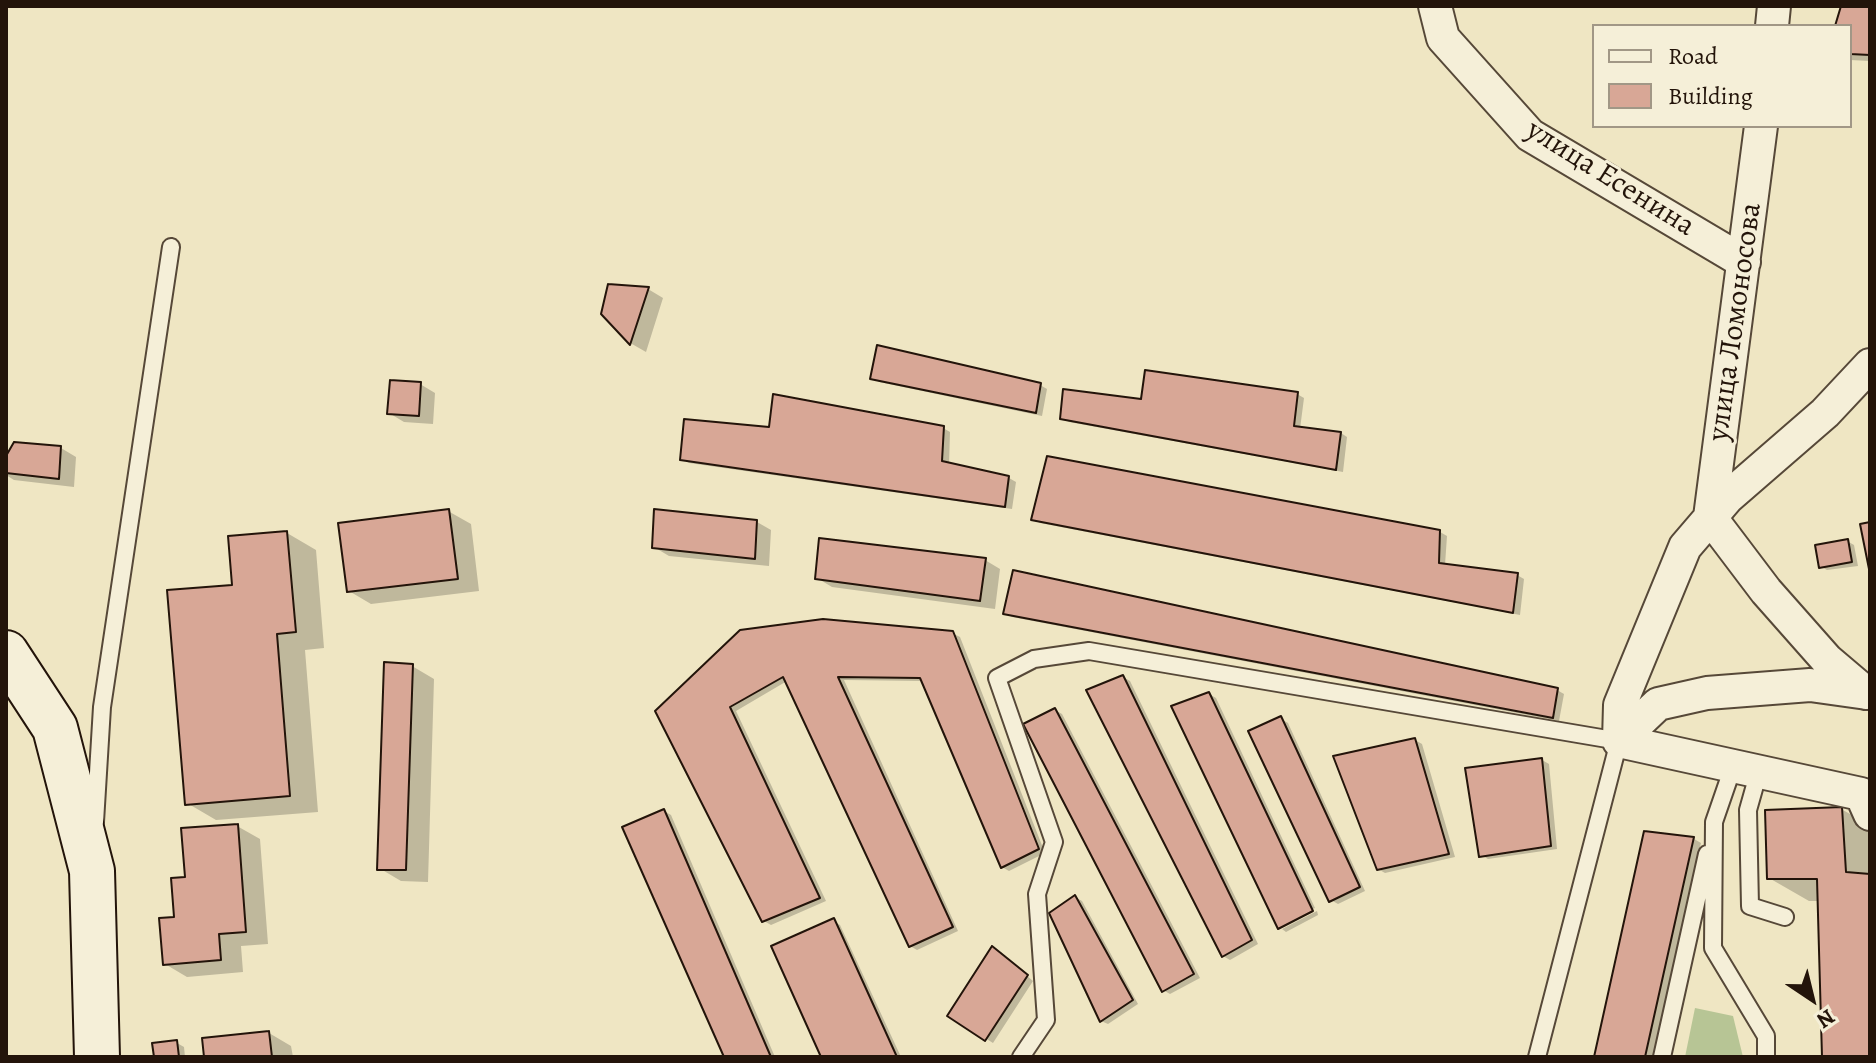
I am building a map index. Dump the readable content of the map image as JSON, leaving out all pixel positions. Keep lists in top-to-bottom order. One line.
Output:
{"streets":{"street":["улица Есенина","улица Ломоносова"]},"crossings":[["улица Есенина","улица Ломоносова"]],"legend":["Road","Building"],"north":"bottom right"}
